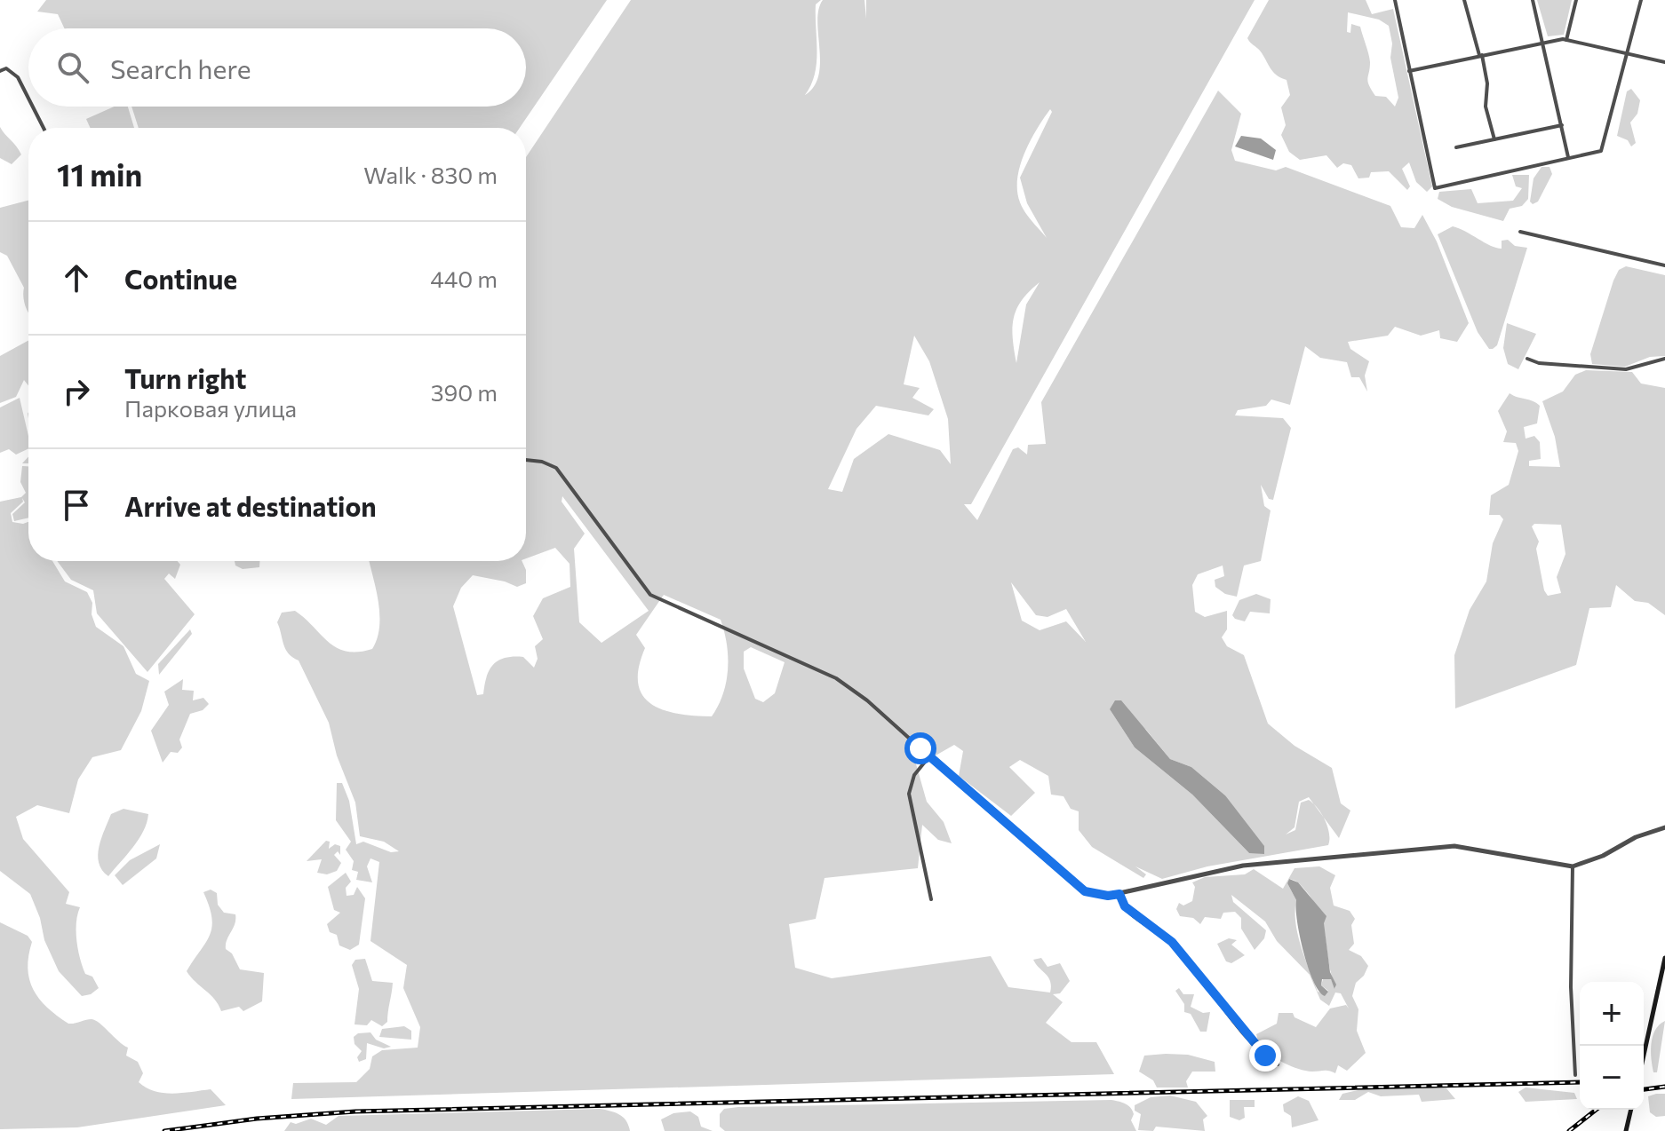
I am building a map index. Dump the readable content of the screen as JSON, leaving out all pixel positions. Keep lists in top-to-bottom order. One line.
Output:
{"page":{"search":"Search here","heading":["11 min","Walk · 830 m"],"list":[["Continue","440 m"],["Turn right","Парковая улица","390 m"],"Arrive at destination"],"map_buttons":["+","−"]}}
